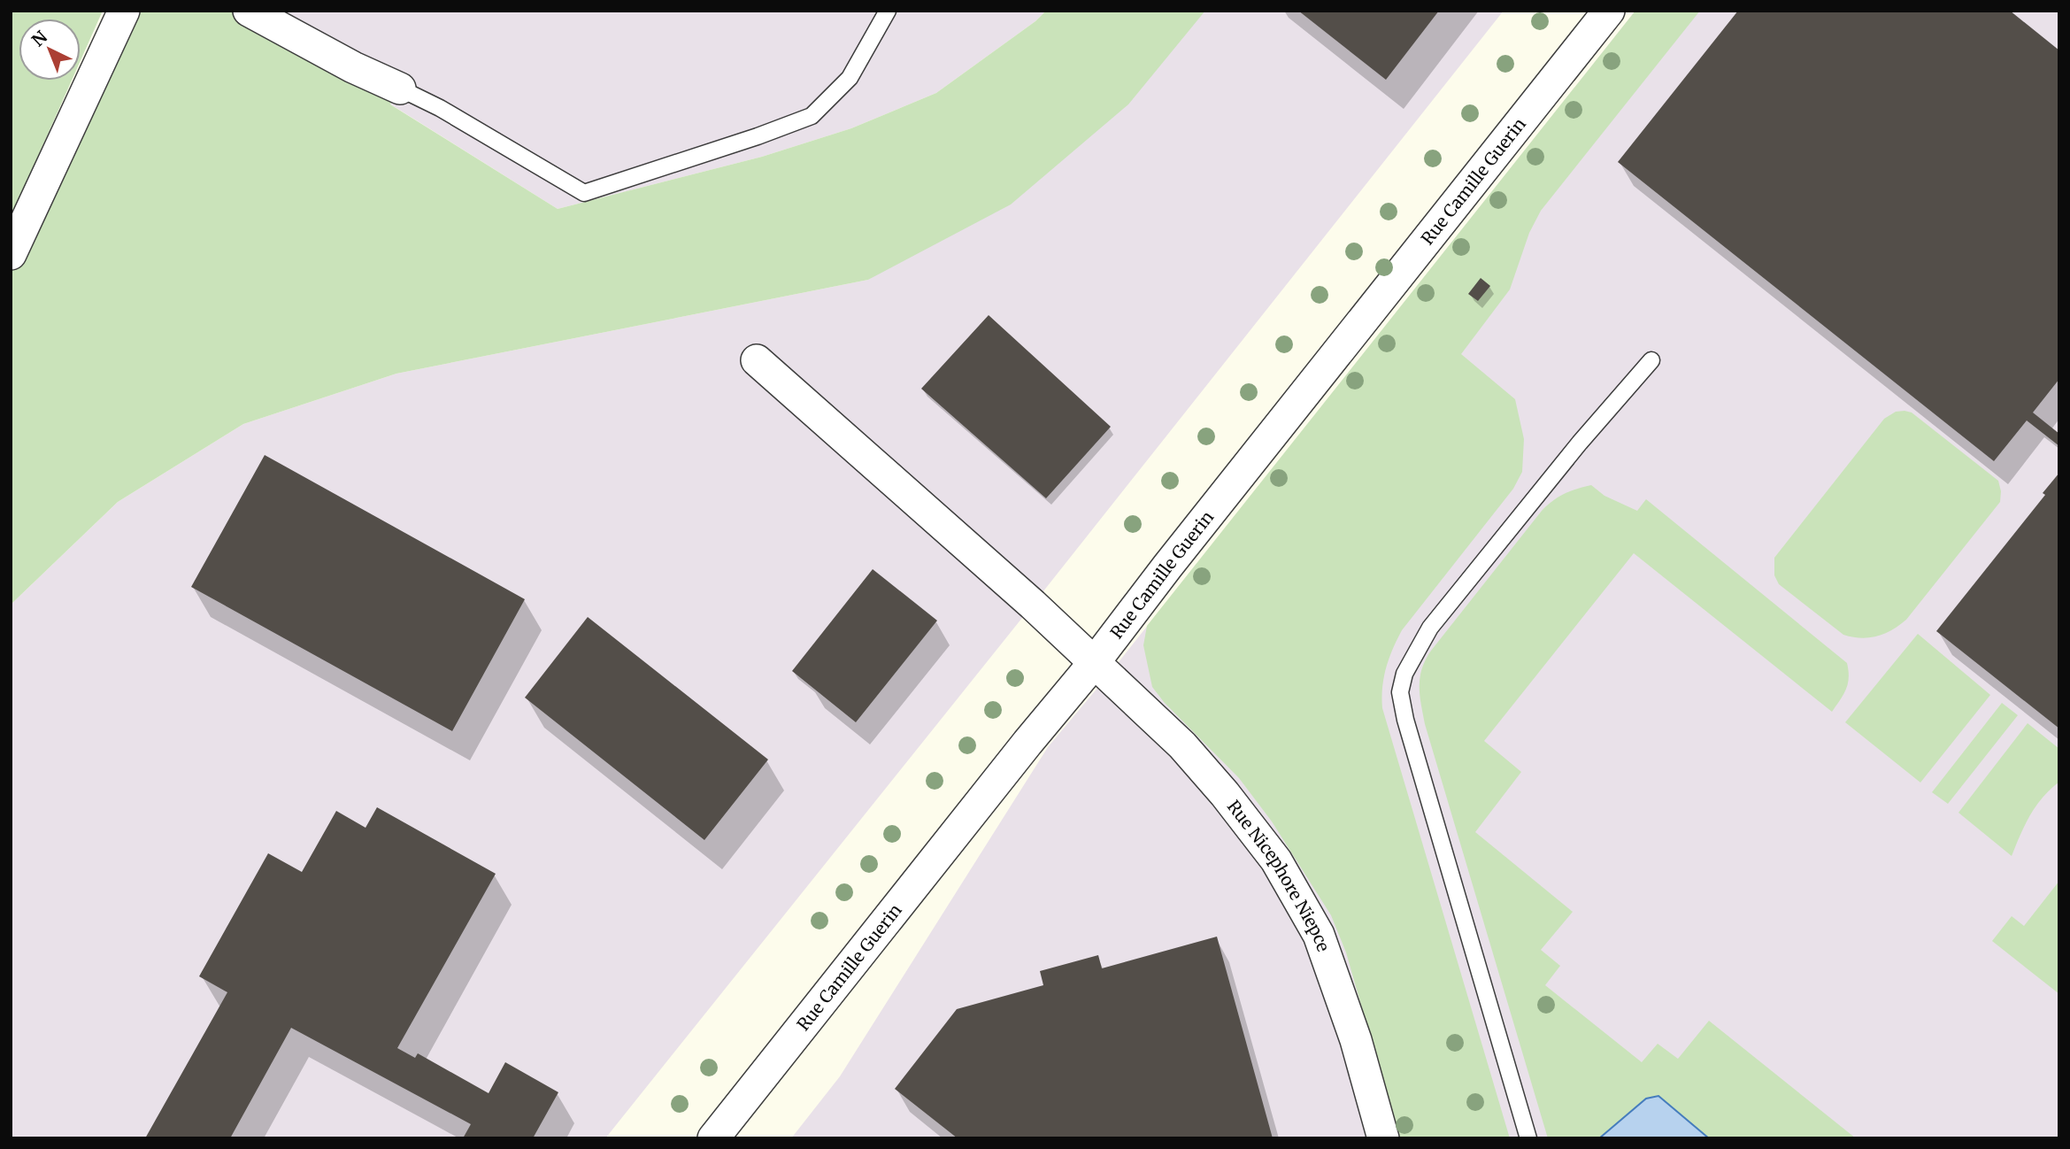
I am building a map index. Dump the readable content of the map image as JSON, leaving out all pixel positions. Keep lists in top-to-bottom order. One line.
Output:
{"streets":{"street":["Rue Camille Guerin","Rue Nicephore Niepce"]},"crossings":[["Rue Camille Guerin","Rue Nicephore Niepce"]],"north":"top left"}
